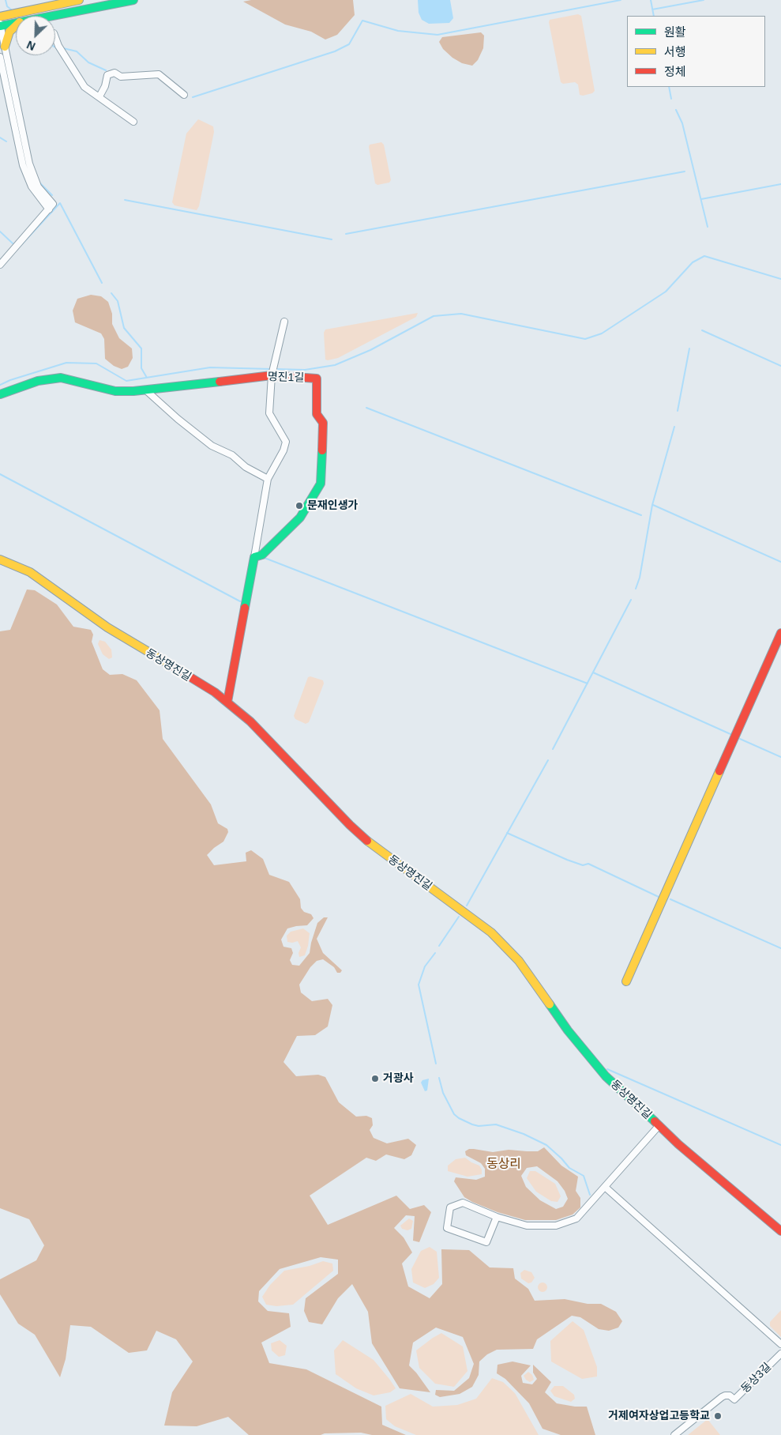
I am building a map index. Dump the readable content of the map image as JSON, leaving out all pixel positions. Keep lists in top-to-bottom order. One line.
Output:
{"streets":{"street":["명진1길","동상명진길","동상3길"]},"districts":["동상리"],"places":["문재인생가","거광사","거제여자상업고등학교"],"legend":["원활","서행","정체"],"north":"bottom left"}
